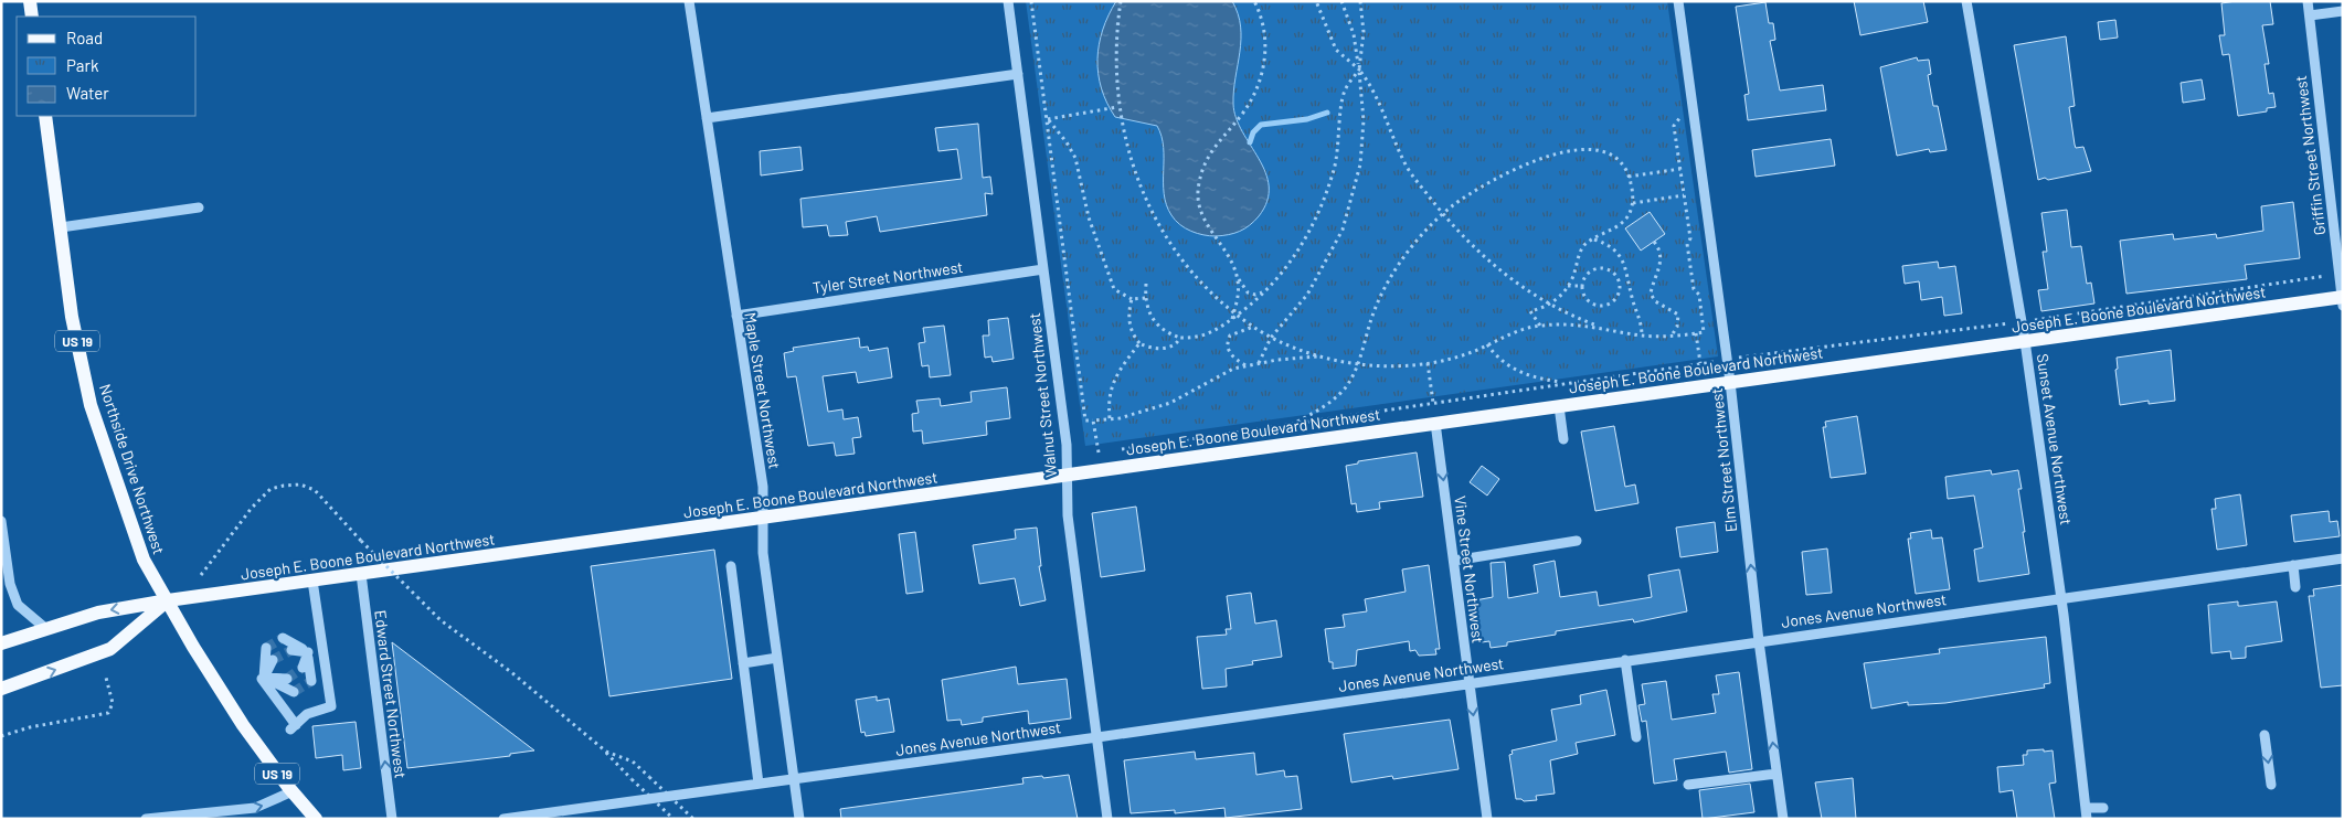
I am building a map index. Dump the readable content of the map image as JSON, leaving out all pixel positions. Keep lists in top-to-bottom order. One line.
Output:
{"streets":{"main road":["Joseph E. Boone Boulevard Northwest","US 19","Northside Drive Northwest"],"street":["Griffin Street Northwest","Tyler Street Northwest","Maple Street Northwest","Walnut Street Northwest","Sunset Avenue Northwest","Elm Street Northwest","Vine Street Northwest","Jones Avenue Northwest","Edward Street Northwest"]},"crossings":[["Griffin Street Northwest","Joseph E. Boone Boulevard Northwest"],["Tyler Street Northwest","Maple Street Northwest"],["Tyler Street Northwest","Walnut Street Northwest"],["Joseph E. Boone Boulevard Northwest","Maple Street Northwest"],["Joseph E. Boone Boulevard Northwest","Walnut Street Northwest"],["Joseph E. Boone Boulevard Northwest","Sunset Avenue Northwest"],["Joseph E. Boone Boulevard Northwest","Elm Street Northwest"],["Joseph E. Boone Boulevard Northwest","Northside Drive Northwest"],["Joseph E. Boone Boulevard Northwest","Vine Street Northwest"],["Joseph E. Boone Boulevard Northwest","Edward Street Northwest"],["Maple Street Northwest","Jones Avenue Northwest"],["Walnut Street Northwest","Jones Avenue Northwest"],["Sunset Avenue Northwest","Jones Avenue Northwest"],["Elm Street Northwest","Jones Avenue Northwest"],["Vine Street Northwest","Jones Avenue Northwest"]],"one_way":["Elm Street Northwest","Vine Street Northwest"],"legend":["Road","Park","Water"]}
